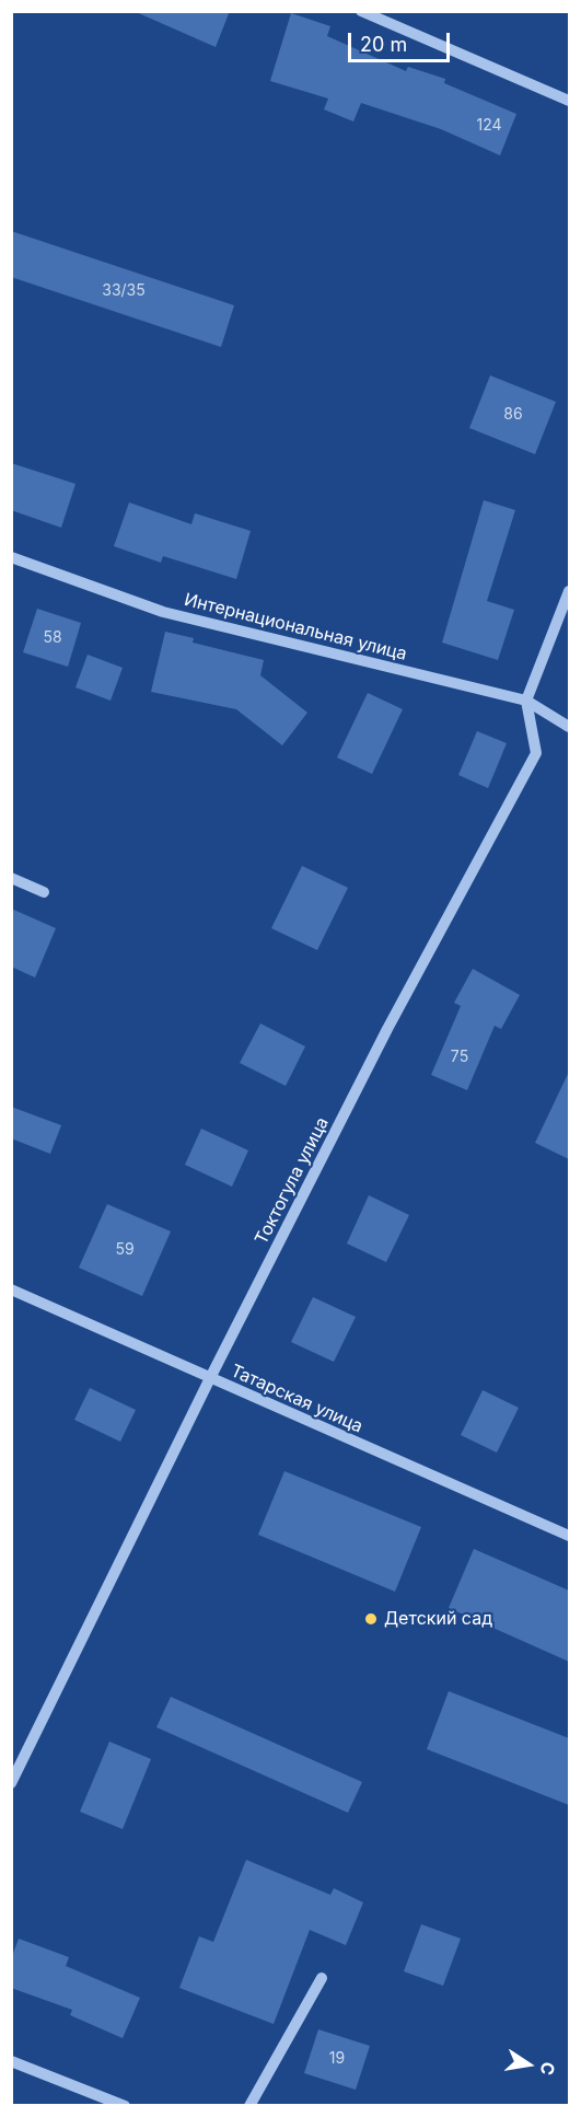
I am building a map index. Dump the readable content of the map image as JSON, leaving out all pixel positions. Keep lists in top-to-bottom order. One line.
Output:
{"streets":{"street":["Интернациональная улица","Токтогула улица","Татарская улица"]},"crossings":[["Интернациональная улица","Токтогула улица"],["Токтогула улица","Татарская улица"]],"places":["Детский сад"],"house_numbers":["124","33/35","86","58","75","59","19"],"scale_bar":"20 m","north":"right"}
